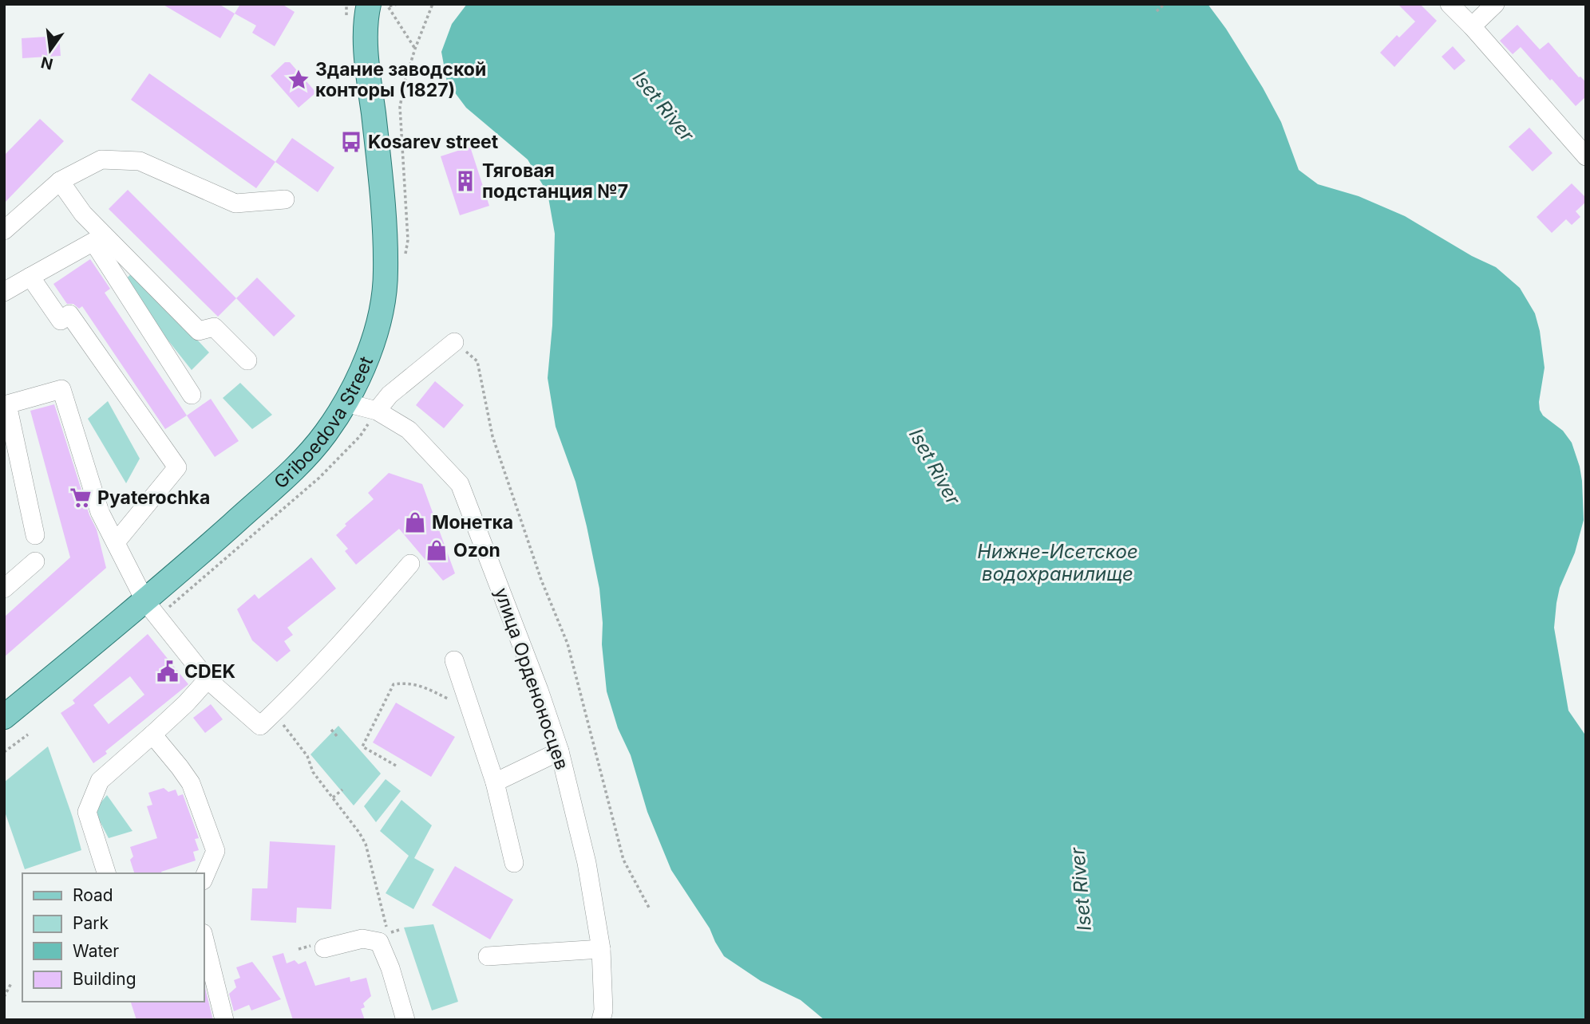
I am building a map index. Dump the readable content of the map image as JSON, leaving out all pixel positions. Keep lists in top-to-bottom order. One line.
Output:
{"streets":{"main road":["Griboedova Street"],"street":["улица Орденоносцев"]},"crossings":[["Griboedova Street","улица Орденоносцев"]],"water":["Iset River","Нижне-Исетское водохранилище"],"places":{"place":["Здание заводской конторы (1827)"],"bus stop":["Kosarev street"],"building":["Тяговая подстанция №7"],"supermarket":["Pyaterochka"],"shop":["Монетка","Ozon"],"public building":["CDEK"]},"legend":["Road","Park","Water","Building"],"north":"bottom"}
